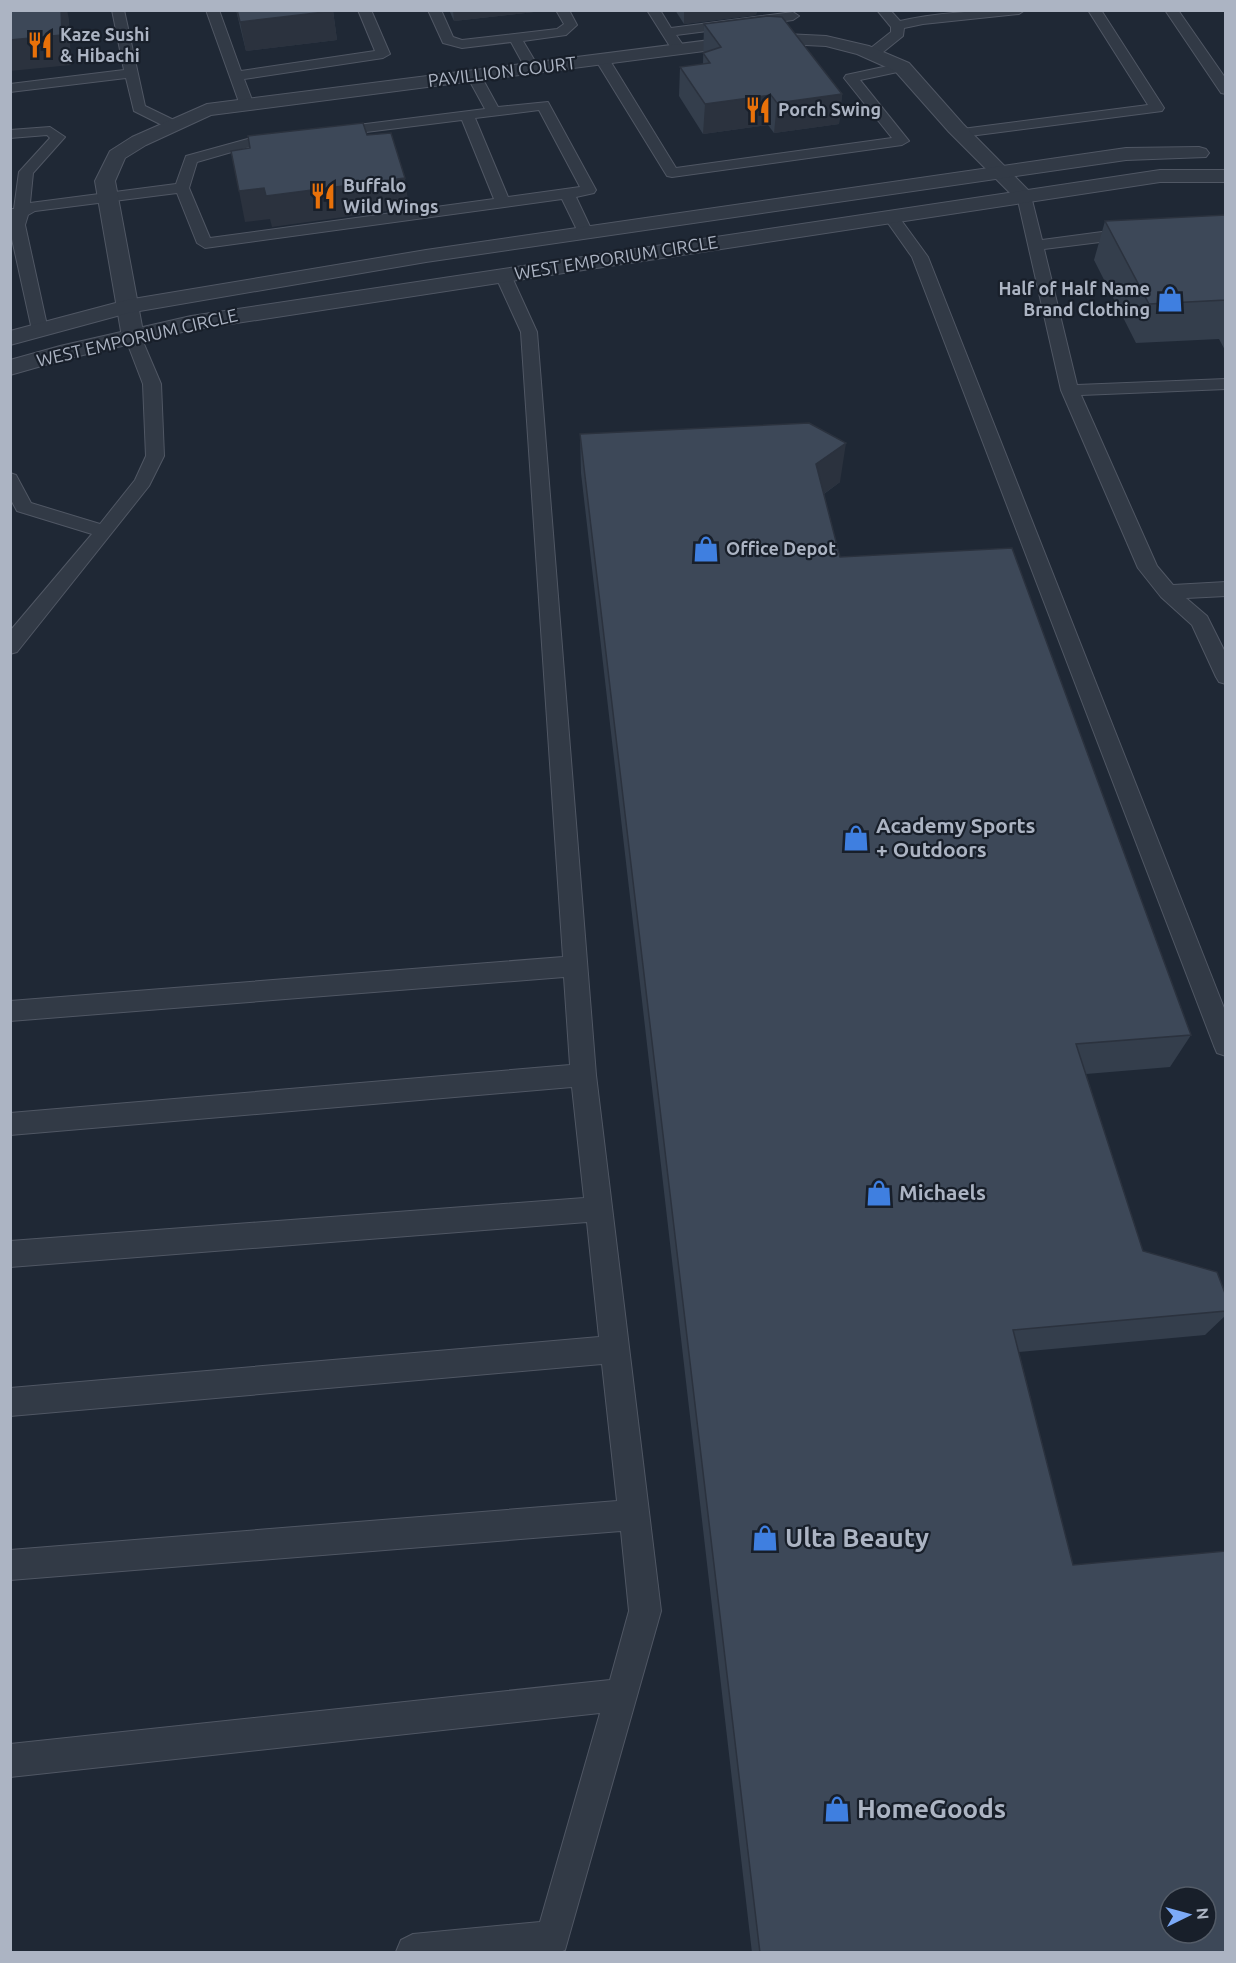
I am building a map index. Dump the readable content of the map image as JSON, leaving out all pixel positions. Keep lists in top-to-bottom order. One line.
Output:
{"streets":{"street":["PAVILLION COURT","WEST EMPORIUM CIRCLE"]},"crossings":[["PAVILLION COURT","WEST EMPORIUM CIRCLE"]],"places":{"restaurant":["Kaze Sushi & Hibachi","Porch Swing","Buffalo Wild Wings"],"shop":["Half of Half Name Brand Clothing","Office Depot","Academy Sports + Outdoors","Michaels","Ulta Beauty","HomeGoods"]},"north":"right"}
